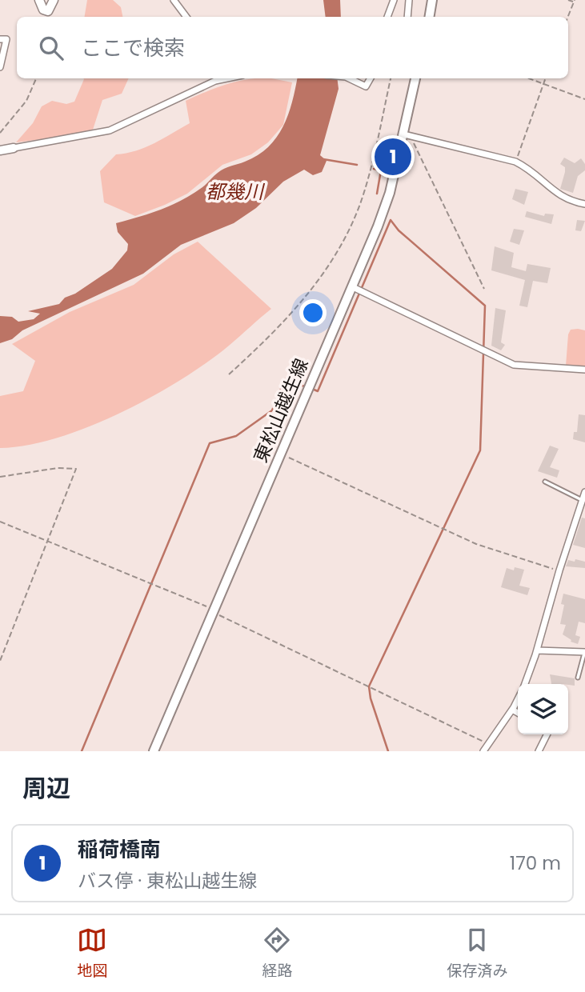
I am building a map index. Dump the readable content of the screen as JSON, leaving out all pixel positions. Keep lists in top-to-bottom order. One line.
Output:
{"streets":{"main road":["東松山越生線"]},"water":["都幾川"],"page":{"search":"ここで検索","pins":"1","heading":"周辺","list":[{"mark":"1","name":"稲荷橋南","note":"バス停 · 東松山越生線","value":"170 m"}],"nav":["地図","経路","保存済み"]}}
